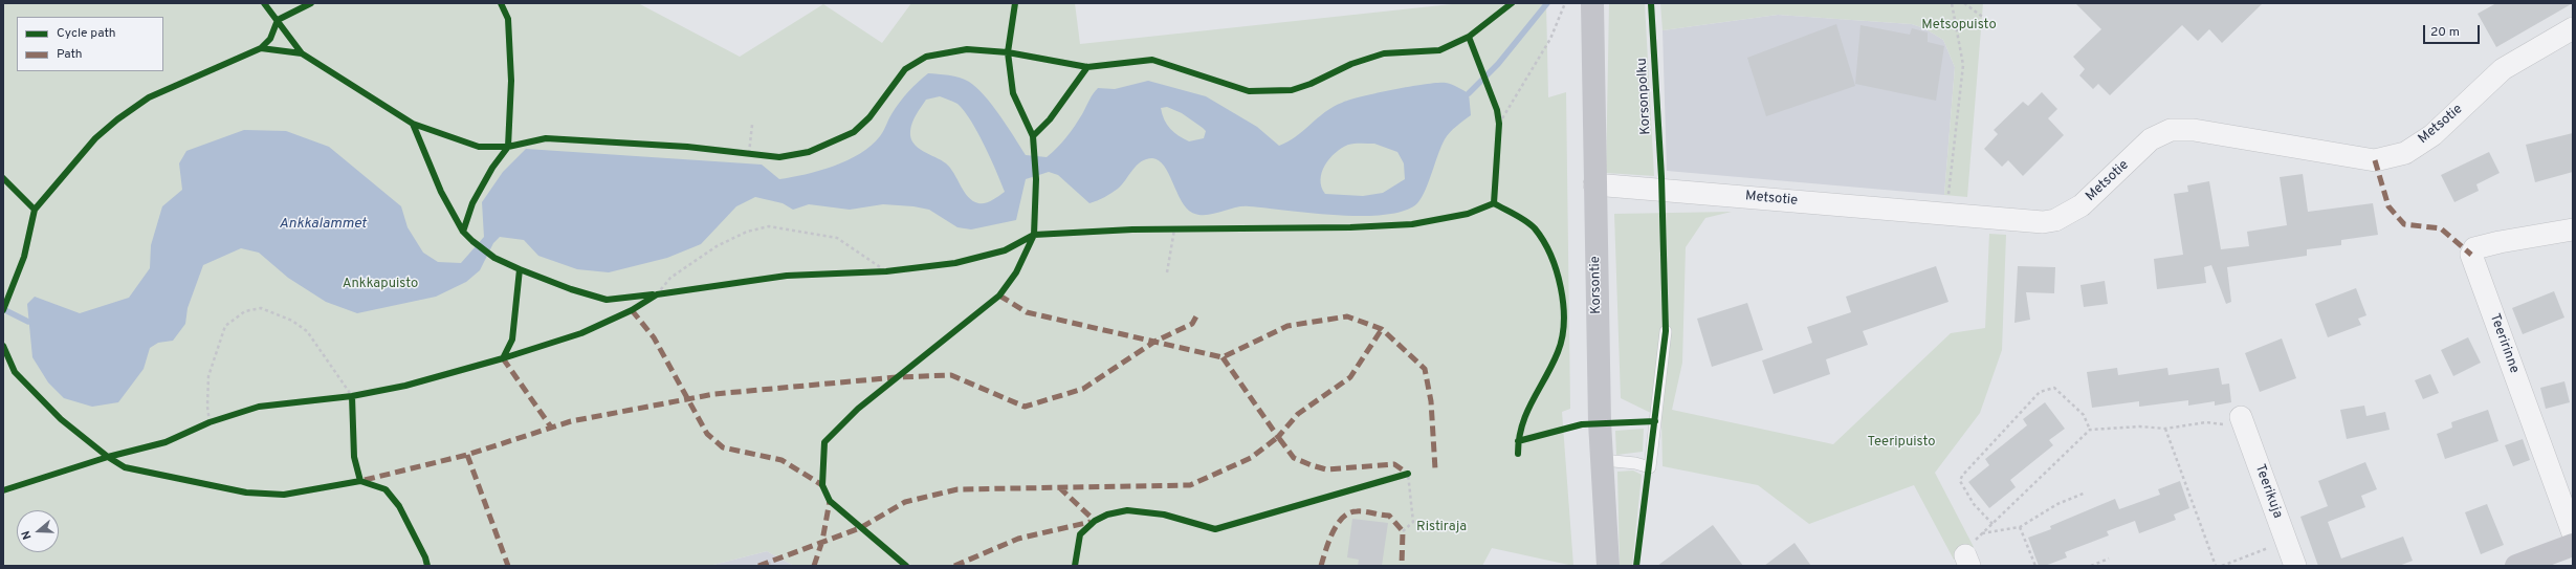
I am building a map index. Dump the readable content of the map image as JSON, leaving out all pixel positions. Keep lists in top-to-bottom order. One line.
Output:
{"streets":{"main road":["Korsontie"],"street":["Metsotie","Teeririnne","Teerikuja"],"cycle path":["Korsonpolku"]},"crossings":[["Metsotie","Korsontie"]],"water":["Ankkalammet"],"parks":["Metsopuisto","Ankkapuisto","Teeripuisto","Ristiraja"],"legend":["Cycle path","Path"],"scale_bar":"20 m","north":"left"}
